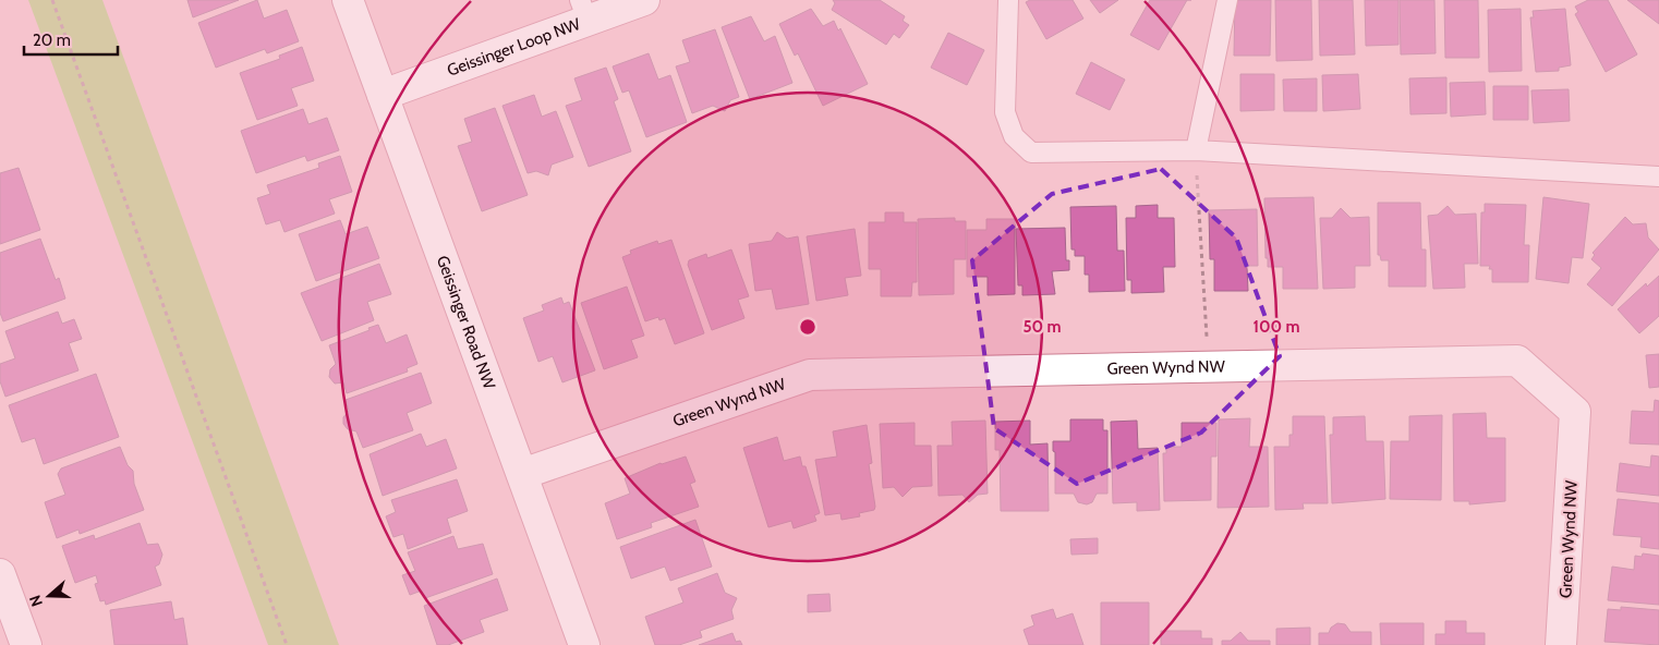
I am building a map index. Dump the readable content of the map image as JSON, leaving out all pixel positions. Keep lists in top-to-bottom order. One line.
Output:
{"streets":{"street":["Geissinger Loop NW","Geissinger Road NW","Green Wynd NW"]},"crossings":[["Geissinger Loop NW","Geissinger Road NW"],["Geissinger Road NW","Green Wynd NW"]],"scale_bar":"20 m","north":"left","rings":["50 m","100 m"]}
